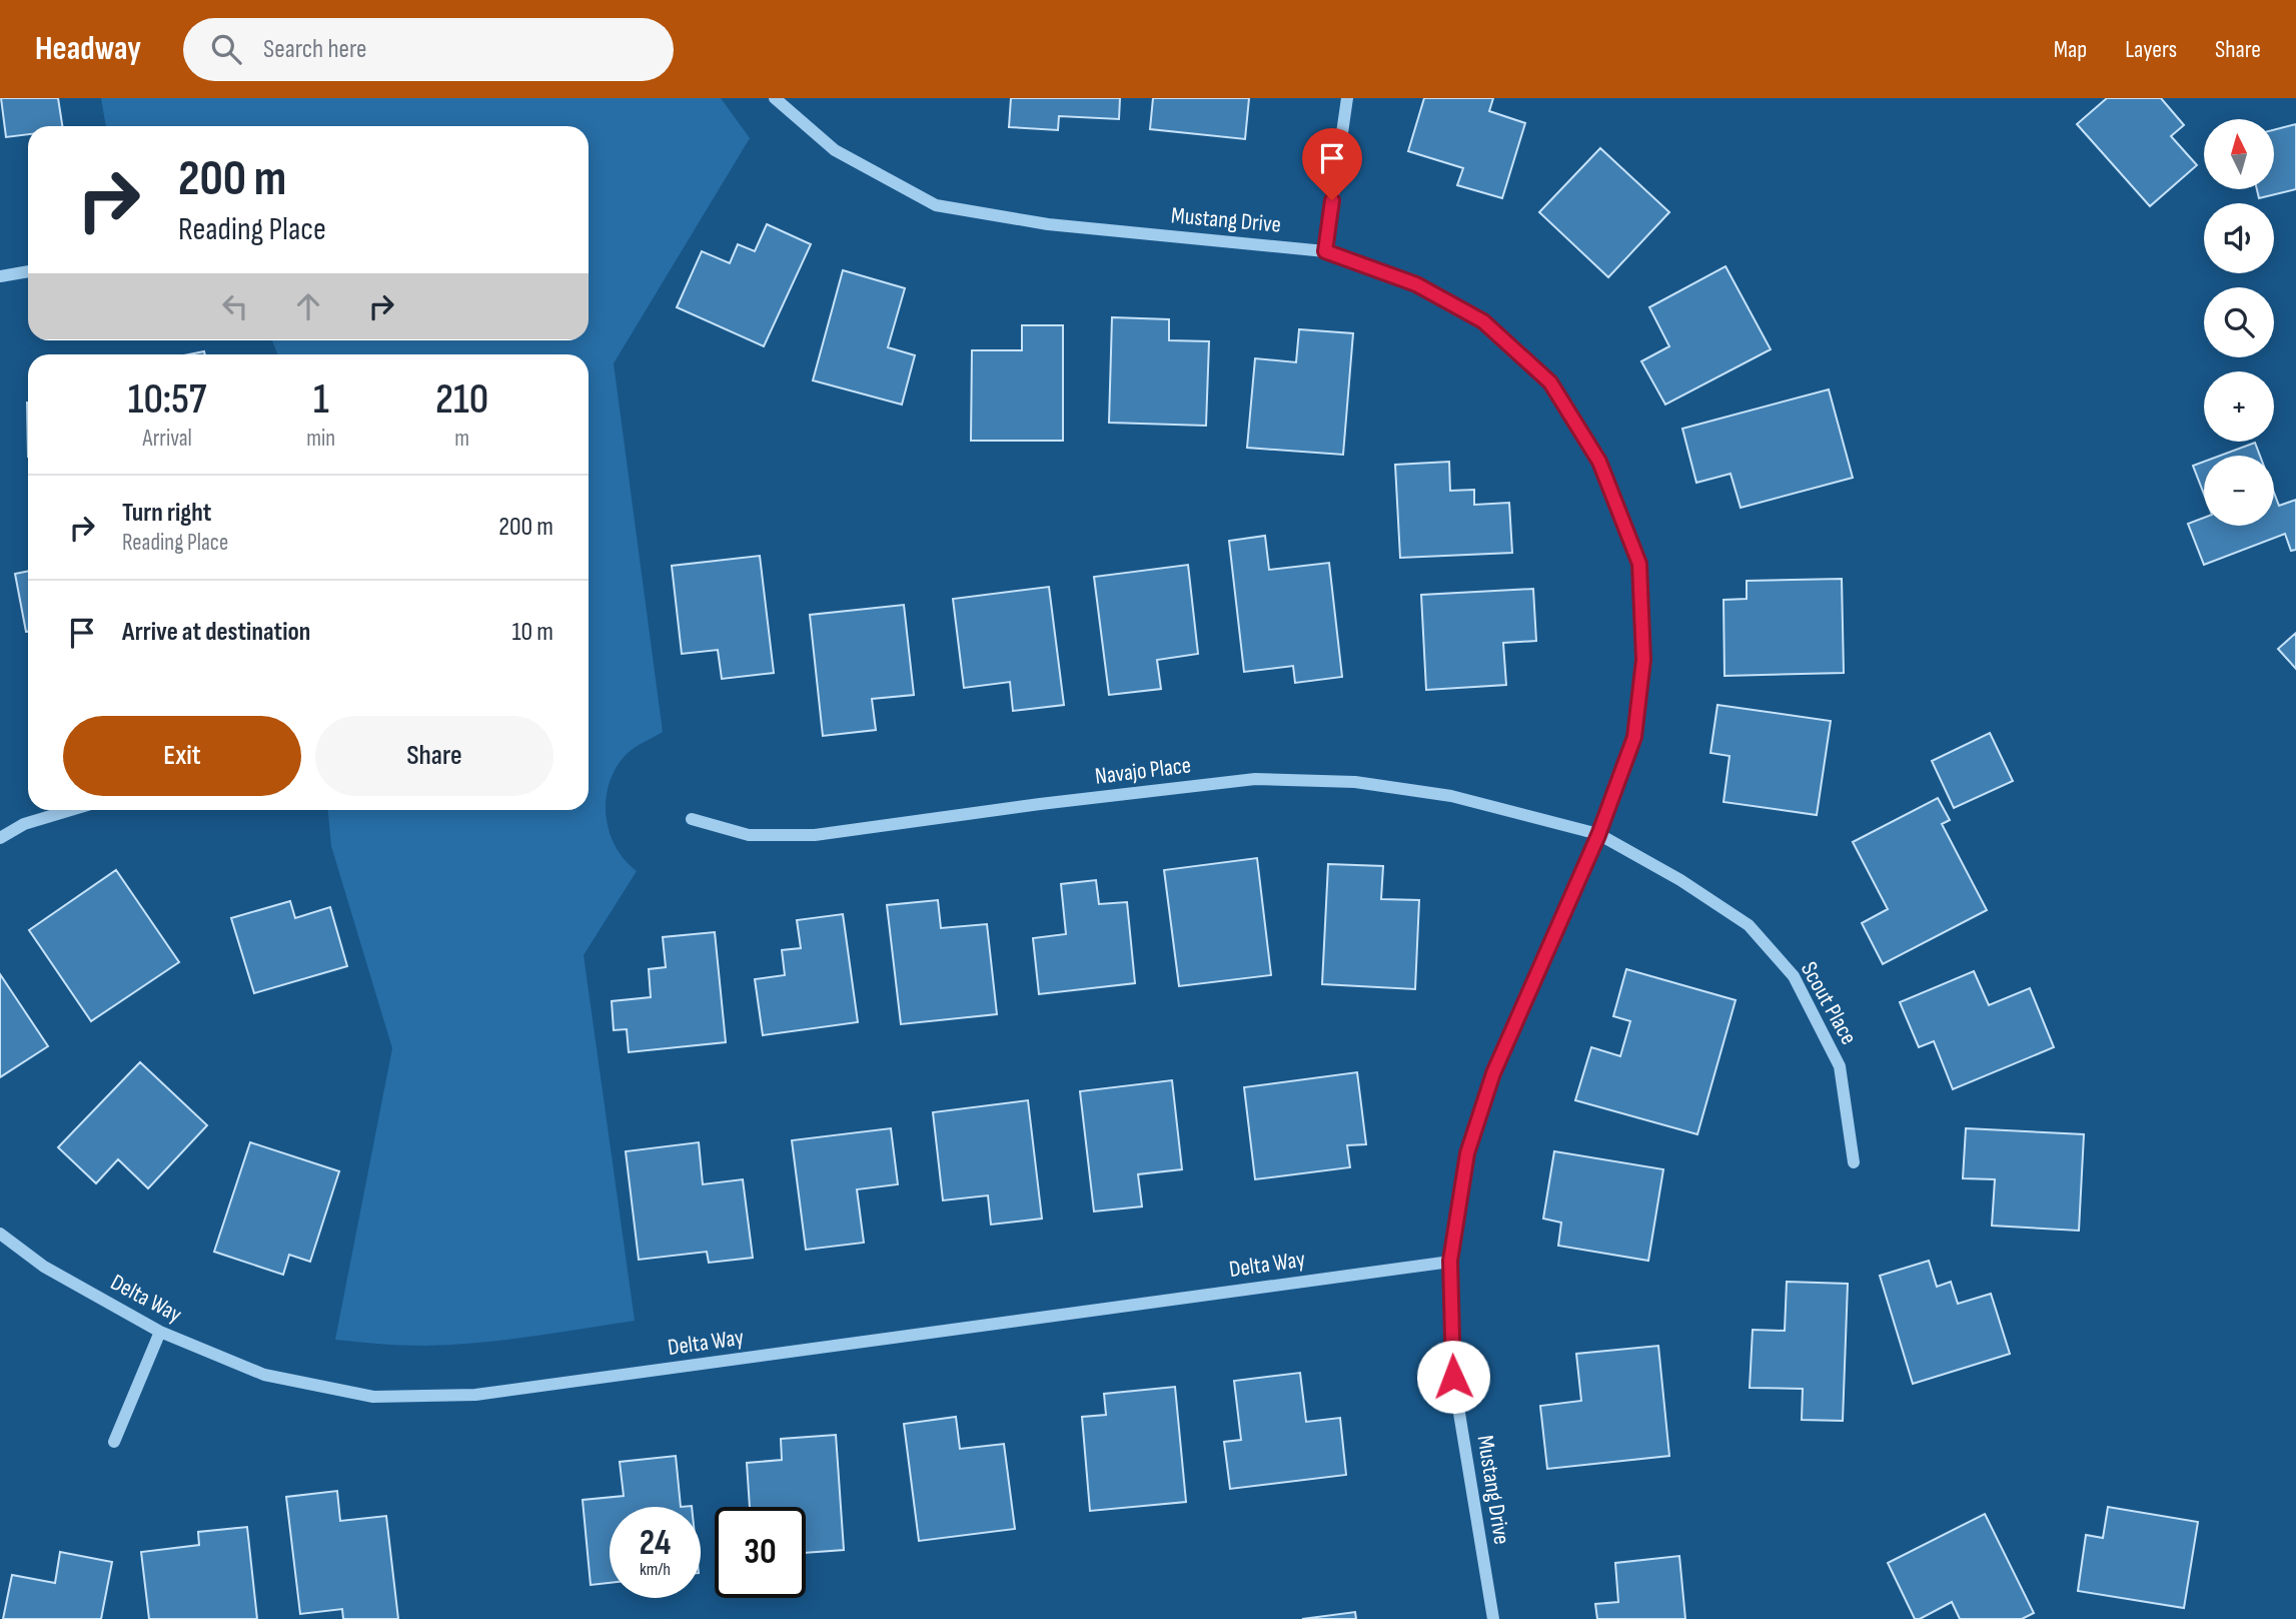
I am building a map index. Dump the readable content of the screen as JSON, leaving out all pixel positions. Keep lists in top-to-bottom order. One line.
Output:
{"streets":{"street":["Mustang Drive","Navajo Place","Scout Place","Delta Way"]},"crossings":[["Mustang Drive","Navajo Place"],["Mustang Drive","Scout Place"],["Mustang Drive","Delta Way"],["Navajo Place","Scout Place"]],"north":"top","page":{"header":"Headway","search":"Search here","nav":["Map","Layers","Share"],"map_buttons":["+","−"],"turn":["200 m","Reading Place"],"eta":["10:57","Arrival","1","min","210","m"],"list":[{"name":"Turn right","note":"Reading Place","value":"200 m"},{"name":"Arrive at destination","value":"10 m"}],"buttons":["Exit","Share"],"speed":"24 km/h","limit":"30"}}
